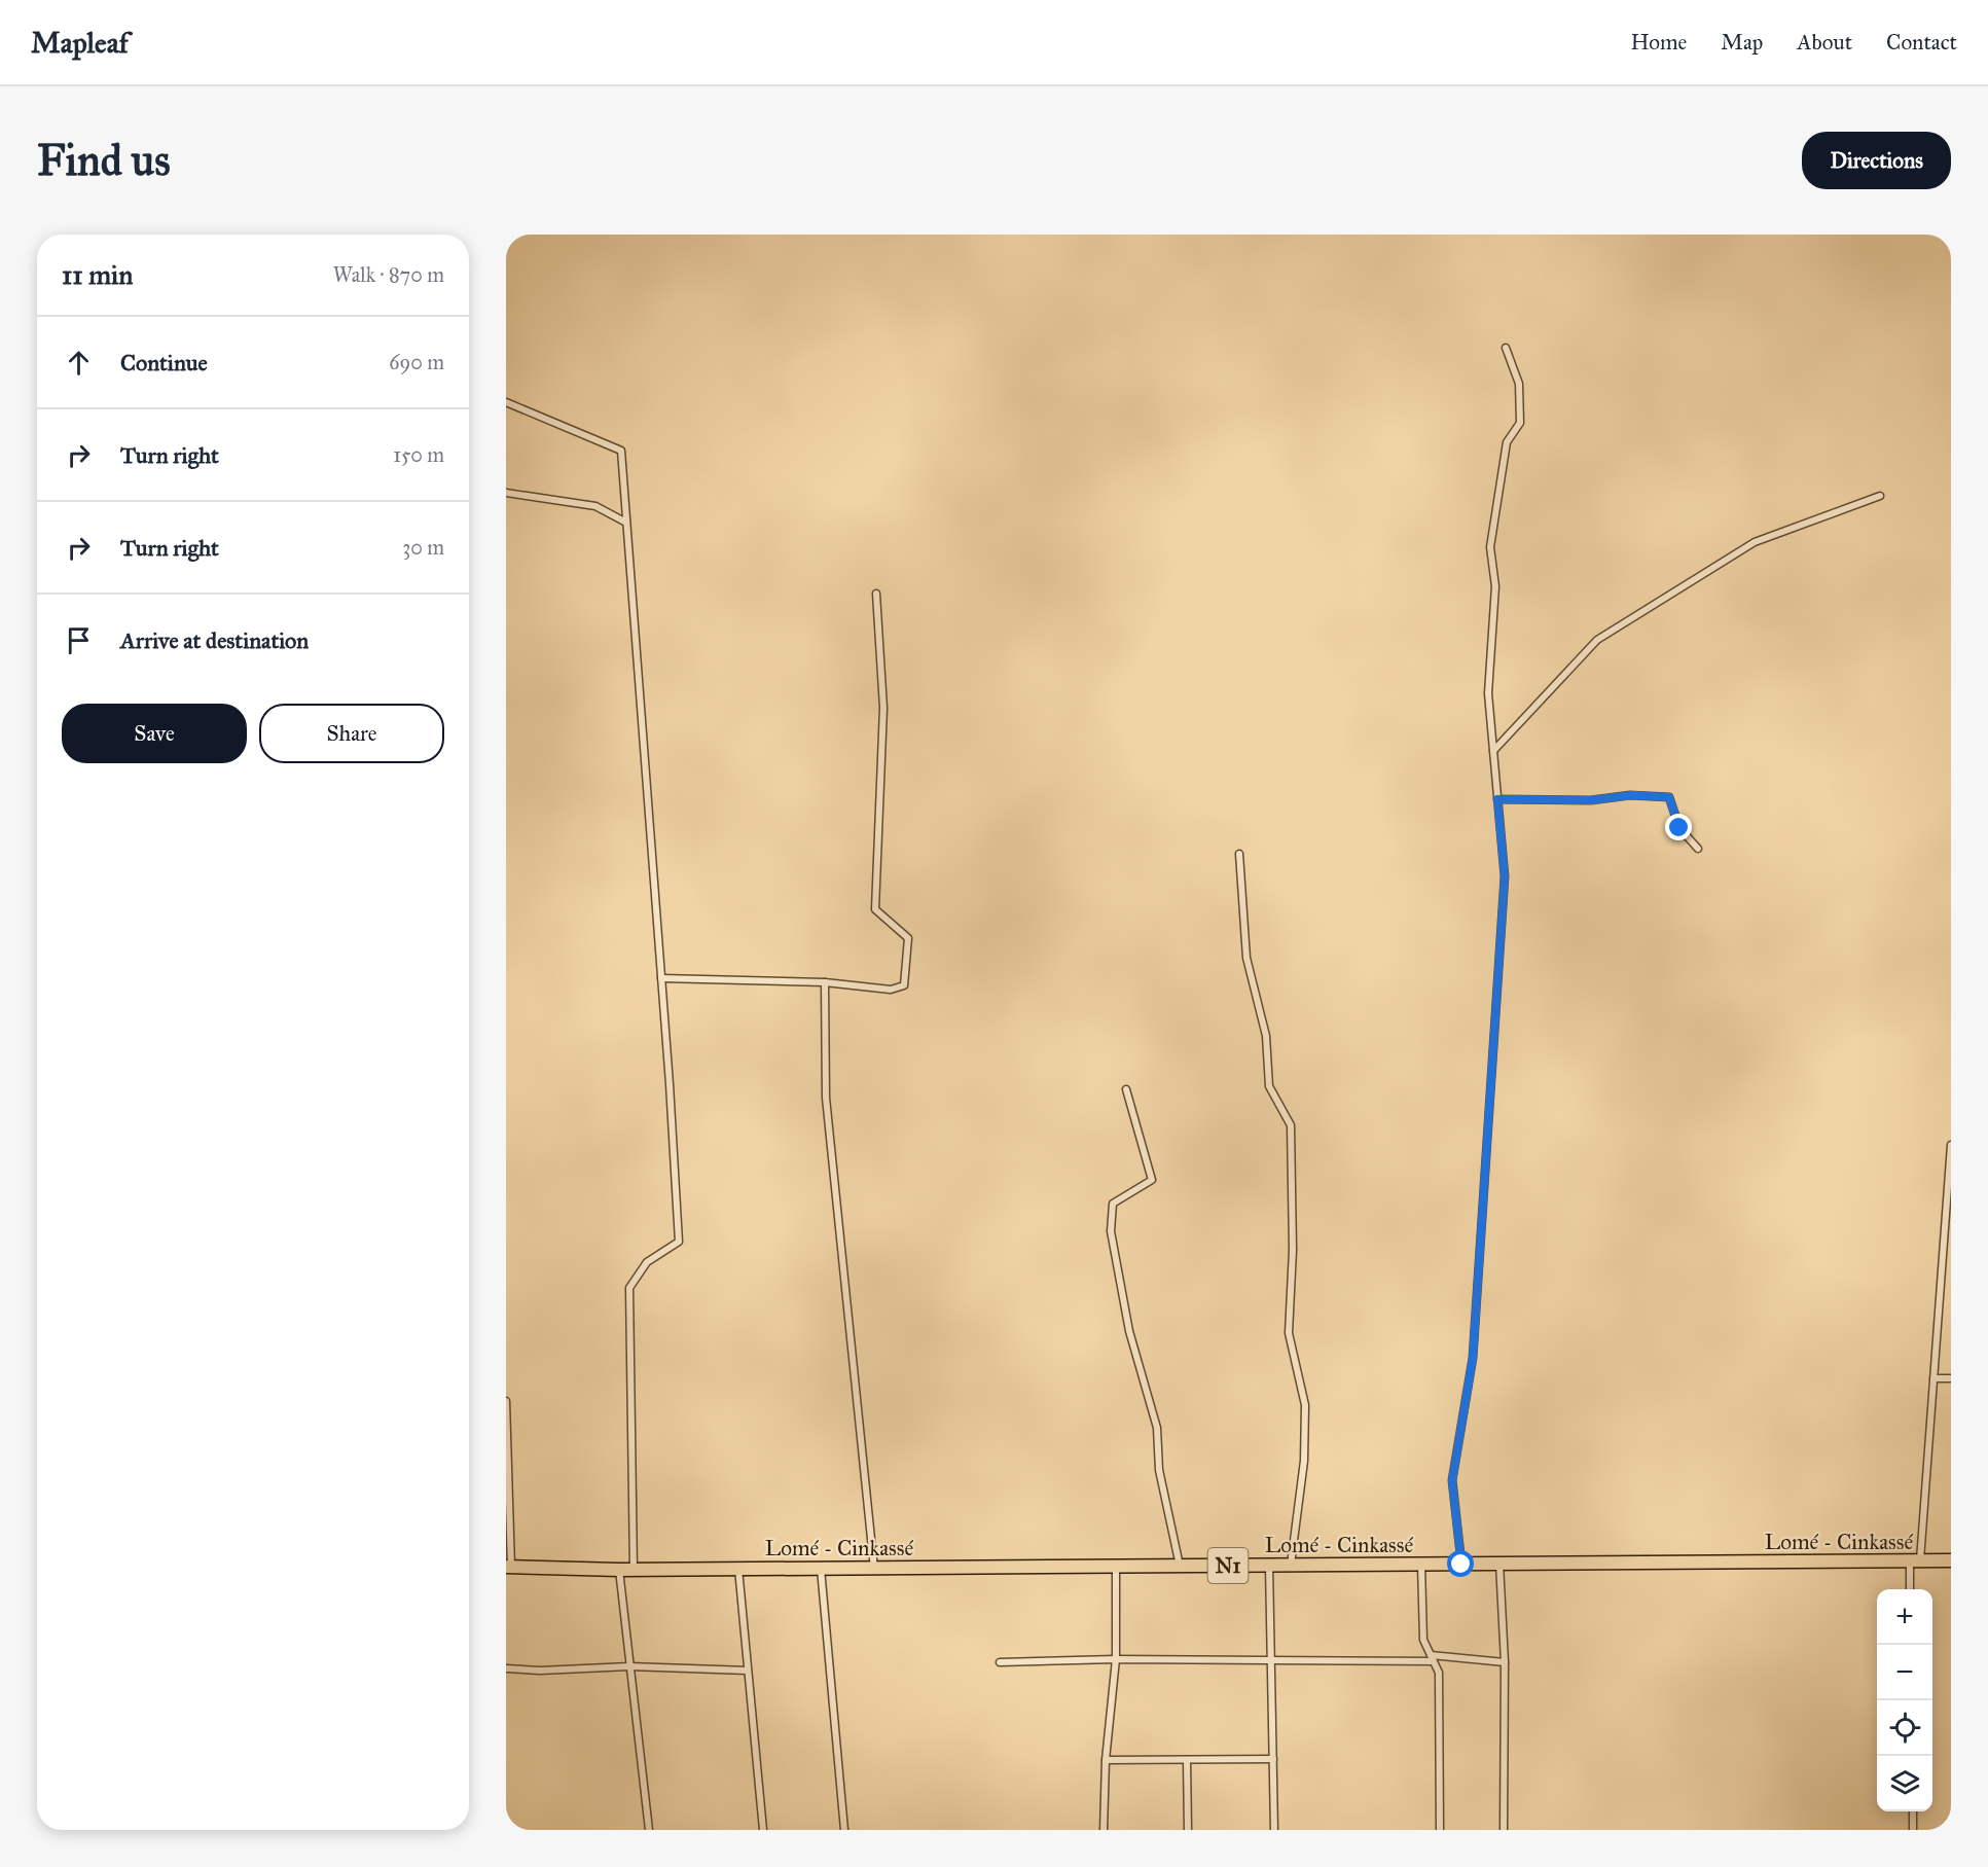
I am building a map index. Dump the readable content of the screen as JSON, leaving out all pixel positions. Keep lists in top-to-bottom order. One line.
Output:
{"streets":{"highway":["Lomé - Cinkassé","N1"]},"page":{"header":"Mapleaf","nav":["Home","Map","About","Contact"],"buttons":["Directions",["Save","Share"]],"title":"Find us","heading":["11 min","Walk · 870 m"],"list":[["Continue","690 m"],["Turn right","150 m"],["Turn right","30 m"],"Arrive at destination"],"map_buttons":["+","−"]}}
